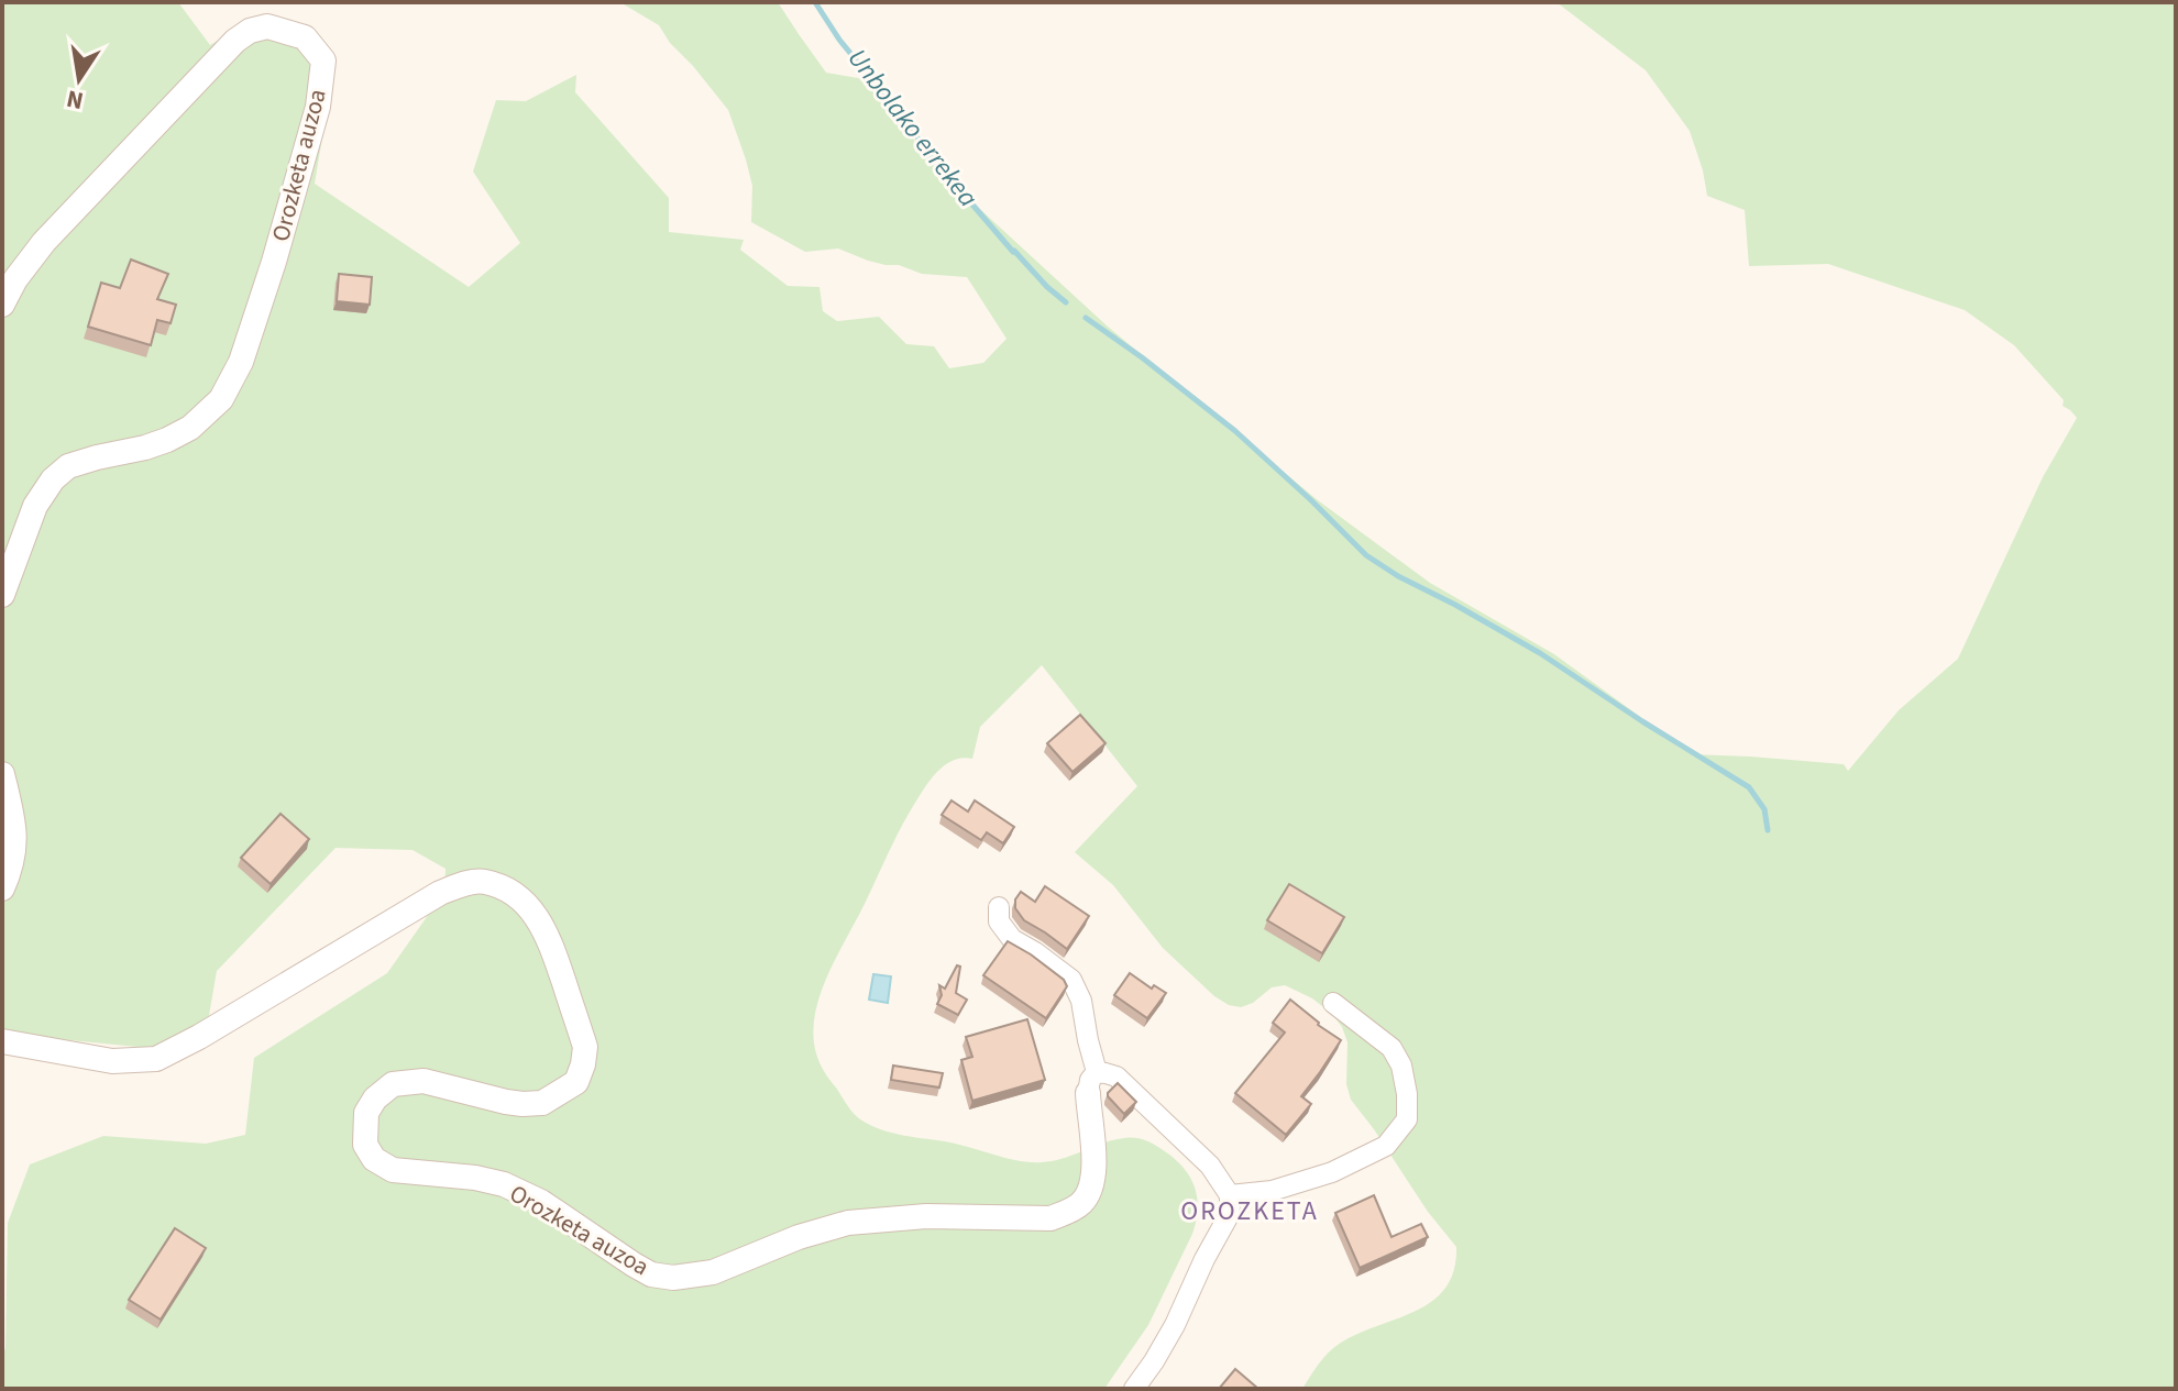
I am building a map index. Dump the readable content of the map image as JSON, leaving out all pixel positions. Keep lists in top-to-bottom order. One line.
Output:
{"streets":{"street":["Orozketa auzoa"]},"districts":["OROZKETA"],"water":["Unbolako errekea"],"north":"bottom"}
